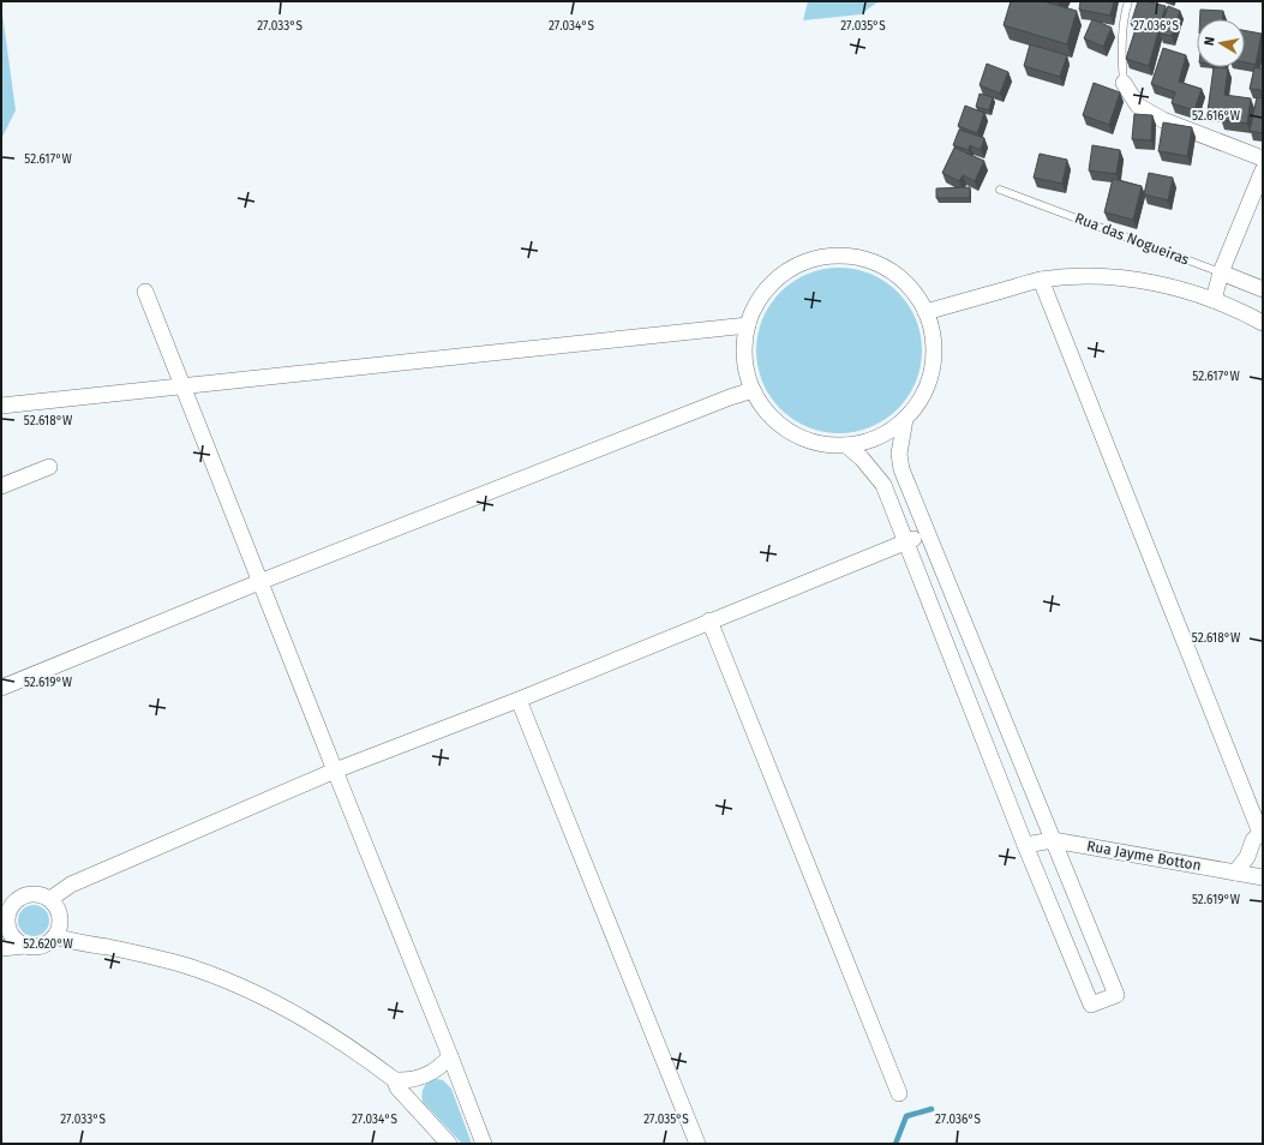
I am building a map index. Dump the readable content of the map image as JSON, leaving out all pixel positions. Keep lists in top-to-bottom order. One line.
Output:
{"streets":{"street":["Rua das Nogueiras","Rua Jayme Botton"]},"north":"left","coordinates":["27.033°S","27.034°S","27.035°S","27.036°S","52.616°W","52.617°W","52.618°W","52.619°W","52.620°W"]}
